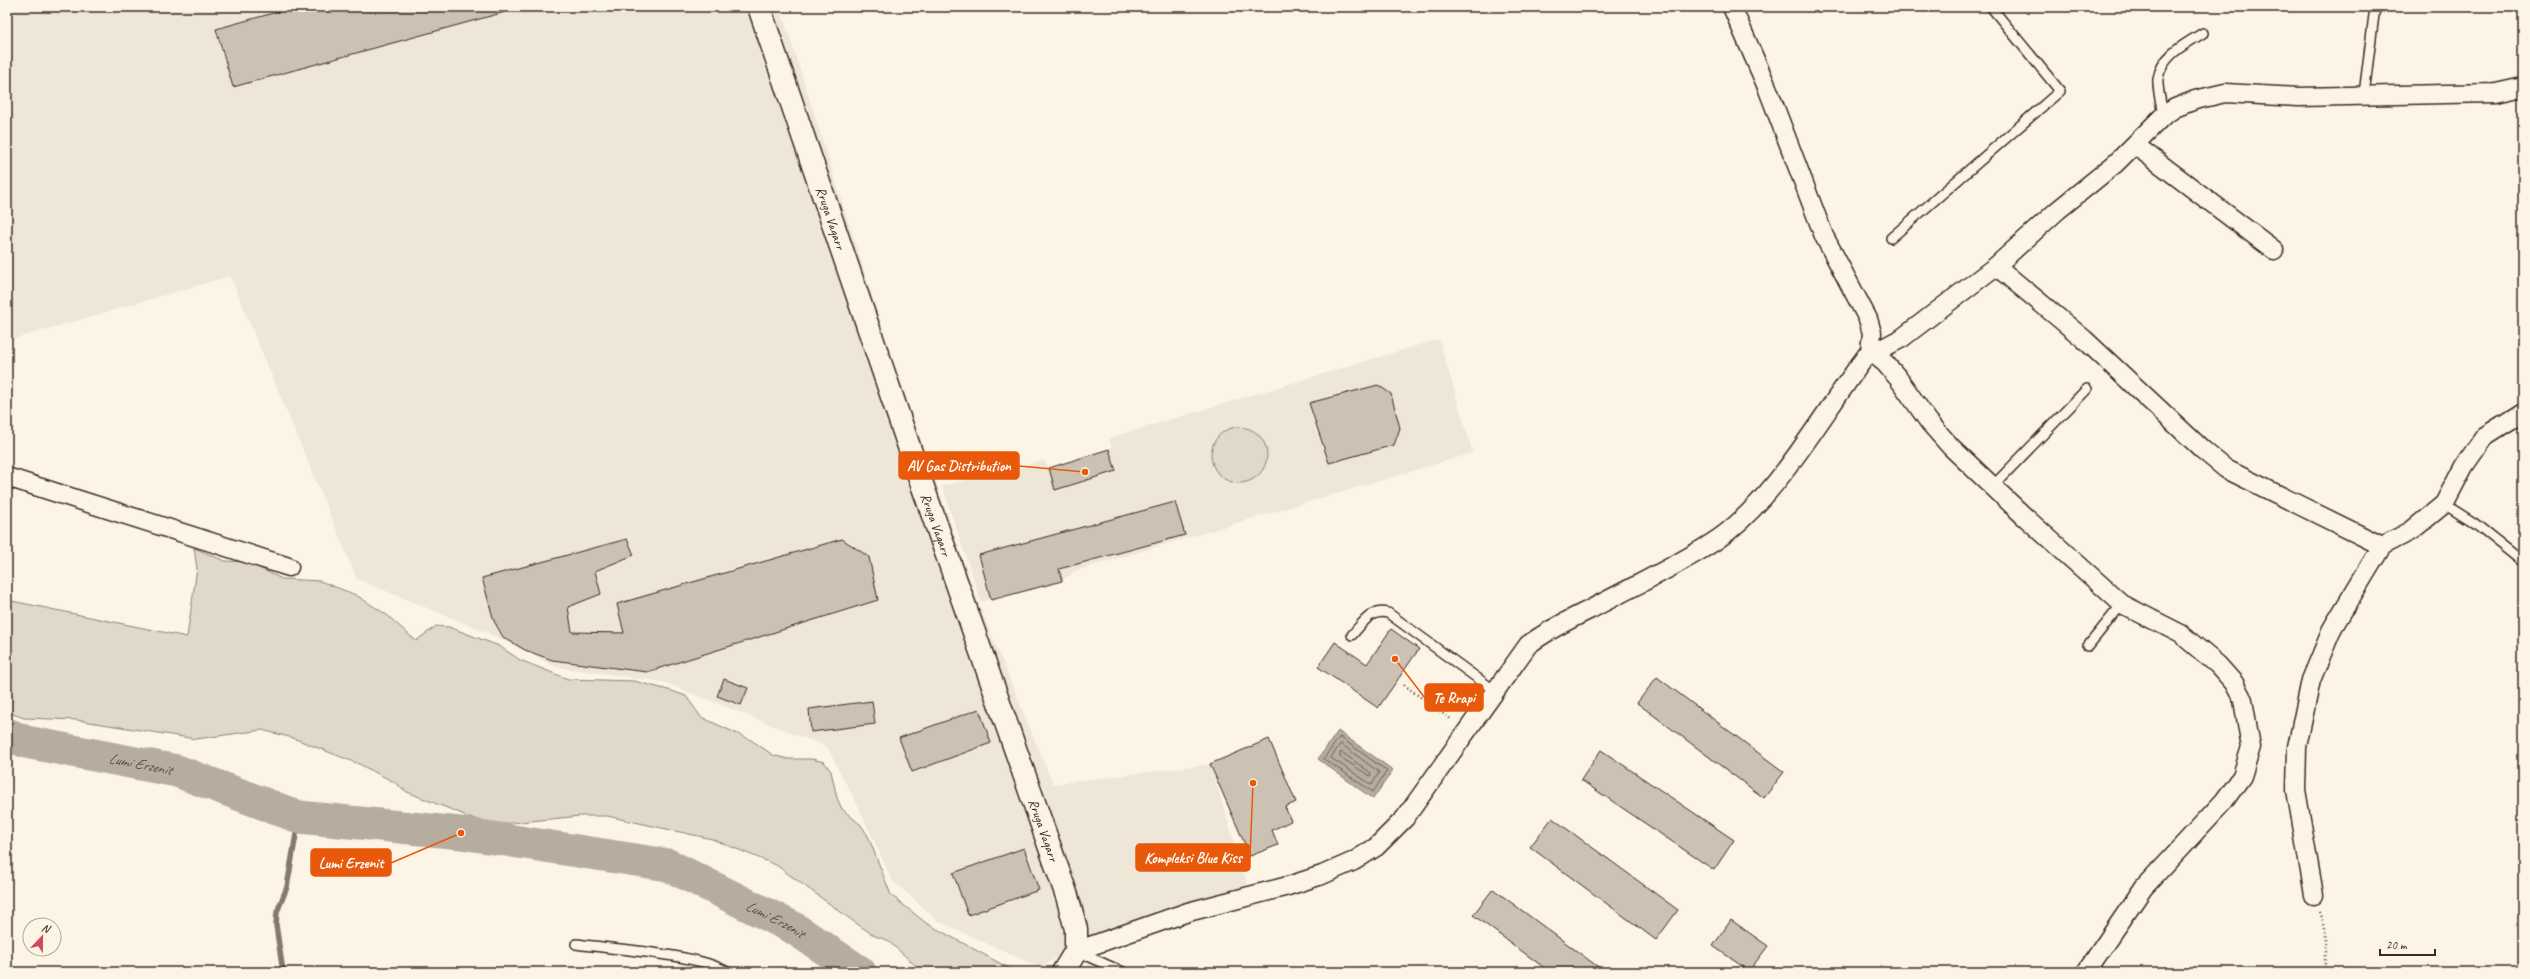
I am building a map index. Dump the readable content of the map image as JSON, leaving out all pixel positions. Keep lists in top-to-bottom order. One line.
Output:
{"streets":{"main road":["Rruga Vaqarr"]},"water":["Lumi Erzenit"],"places":["AV Gas Distribution","Te Rrapi","Kompleksi Blue Kiss","Lumi Erzenit"],"scale_bar":"20 m","north":"top"}
